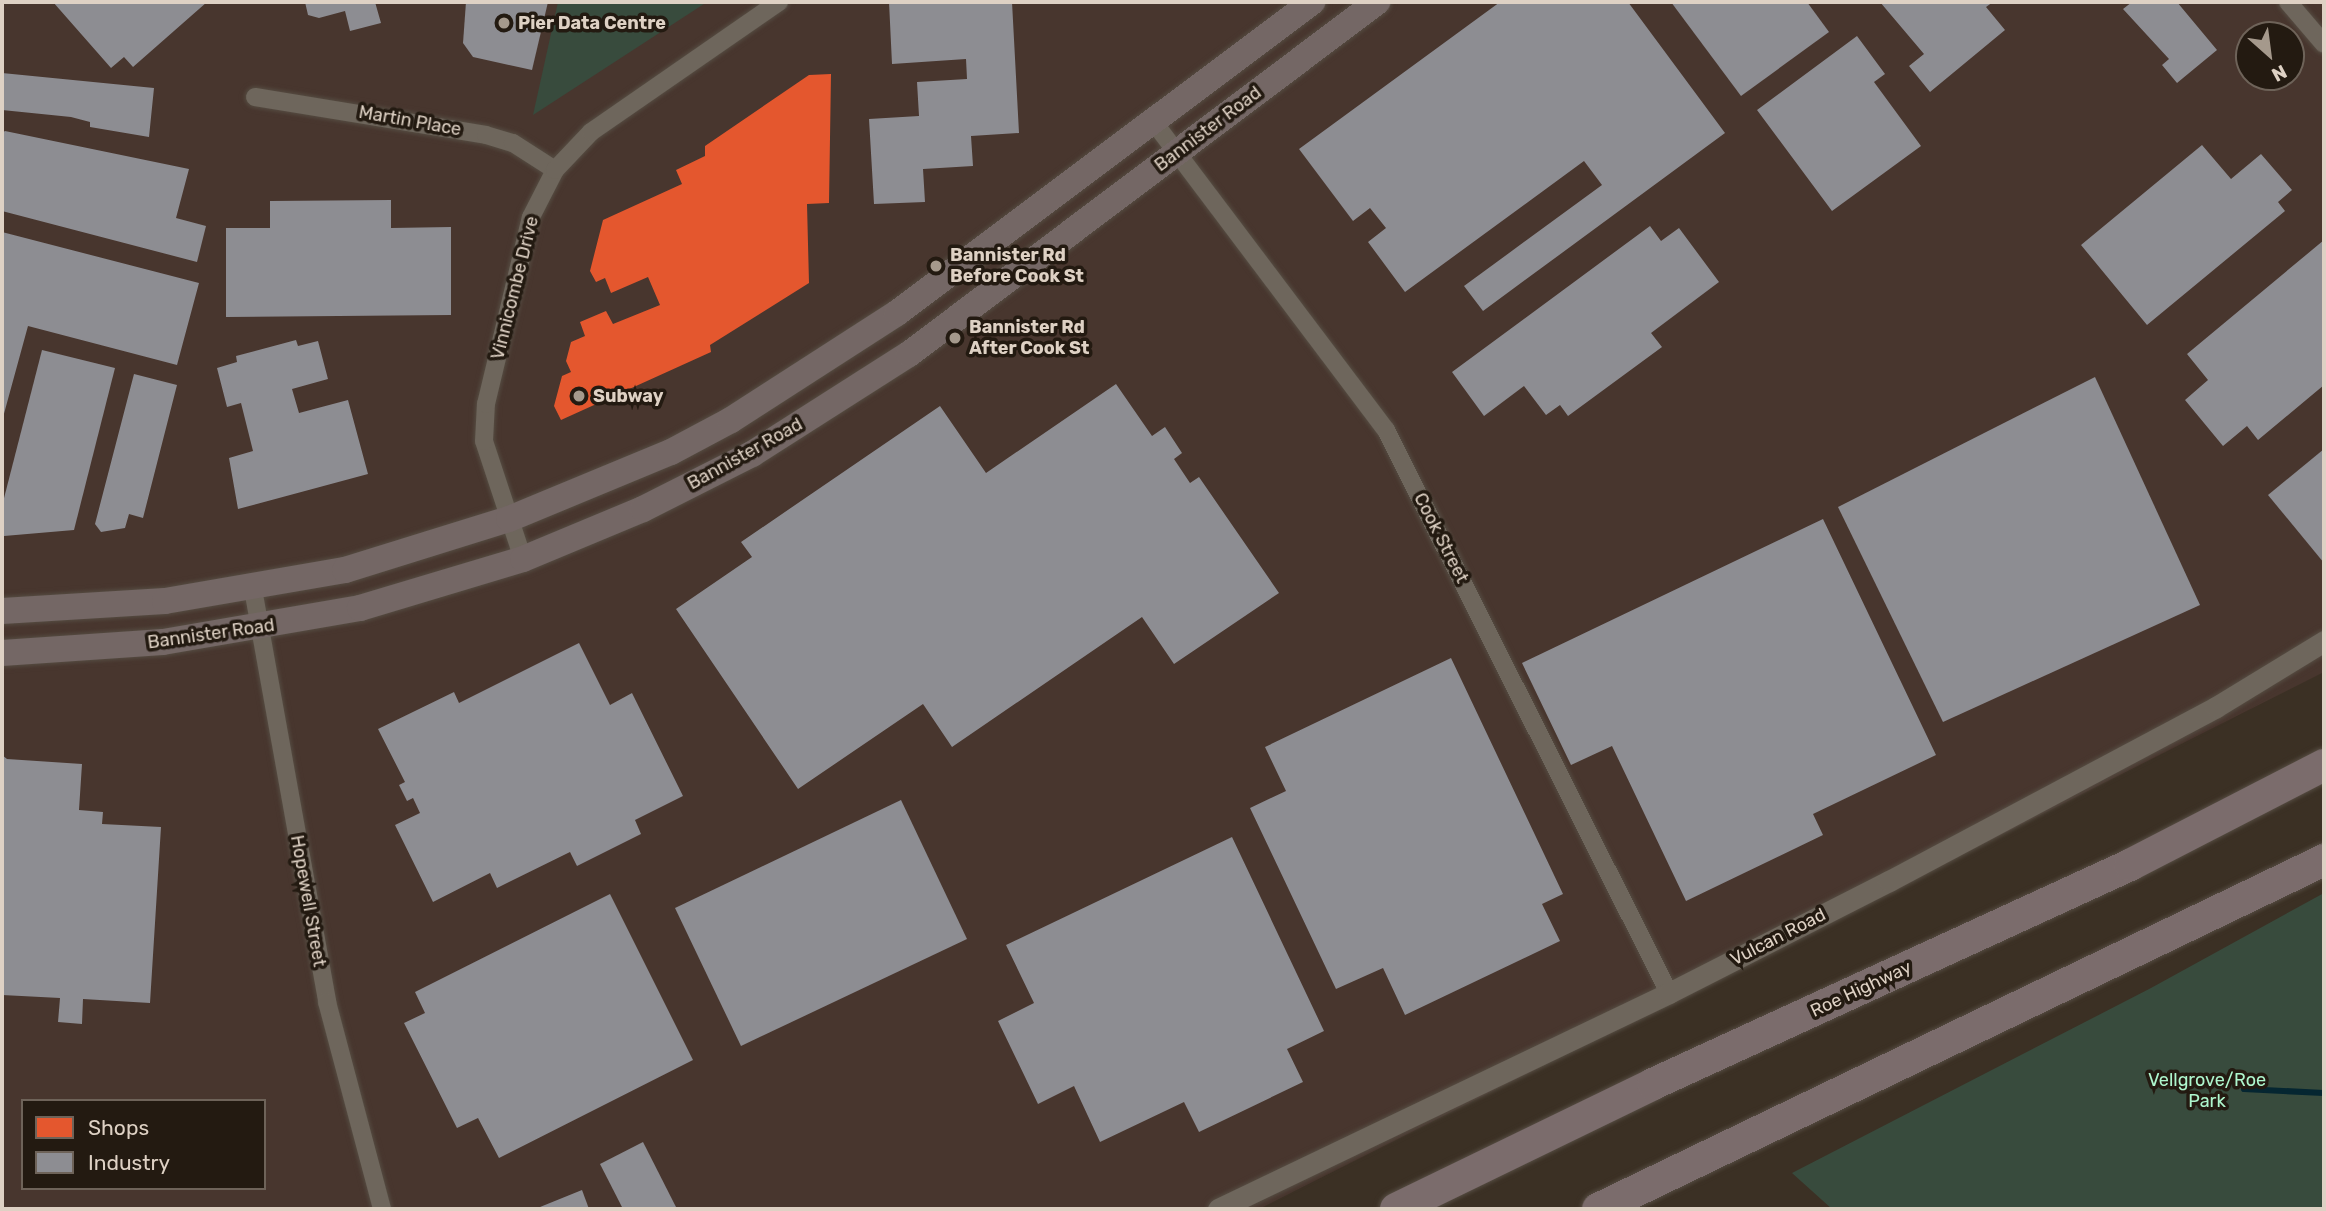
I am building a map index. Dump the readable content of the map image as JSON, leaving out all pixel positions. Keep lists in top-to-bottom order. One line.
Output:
{"streets":{"highway":["Roe Highway"],"main road":["Bannister Road"],"street":["Martin Place","Vinnicombe Drive","Cook Street","Hopewell Street","Vulcan Road"]},"crossings":[["Martin Place","Vinnicombe Drive"],["Bannister Road","Vinnicombe Drive"],["Bannister Road","Cook Street"],["Bannister Road","Hopewell Street"],["Cook Street","Vulcan Road"]],"parks":["Vellgrove/Roe Park"],"places":["Pier Data Centre","Bannister Rd Before Cook St","Bannister Rd After Cook St","Subway"],"legend":["Shops","Industry"],"north":"bottom right"}
